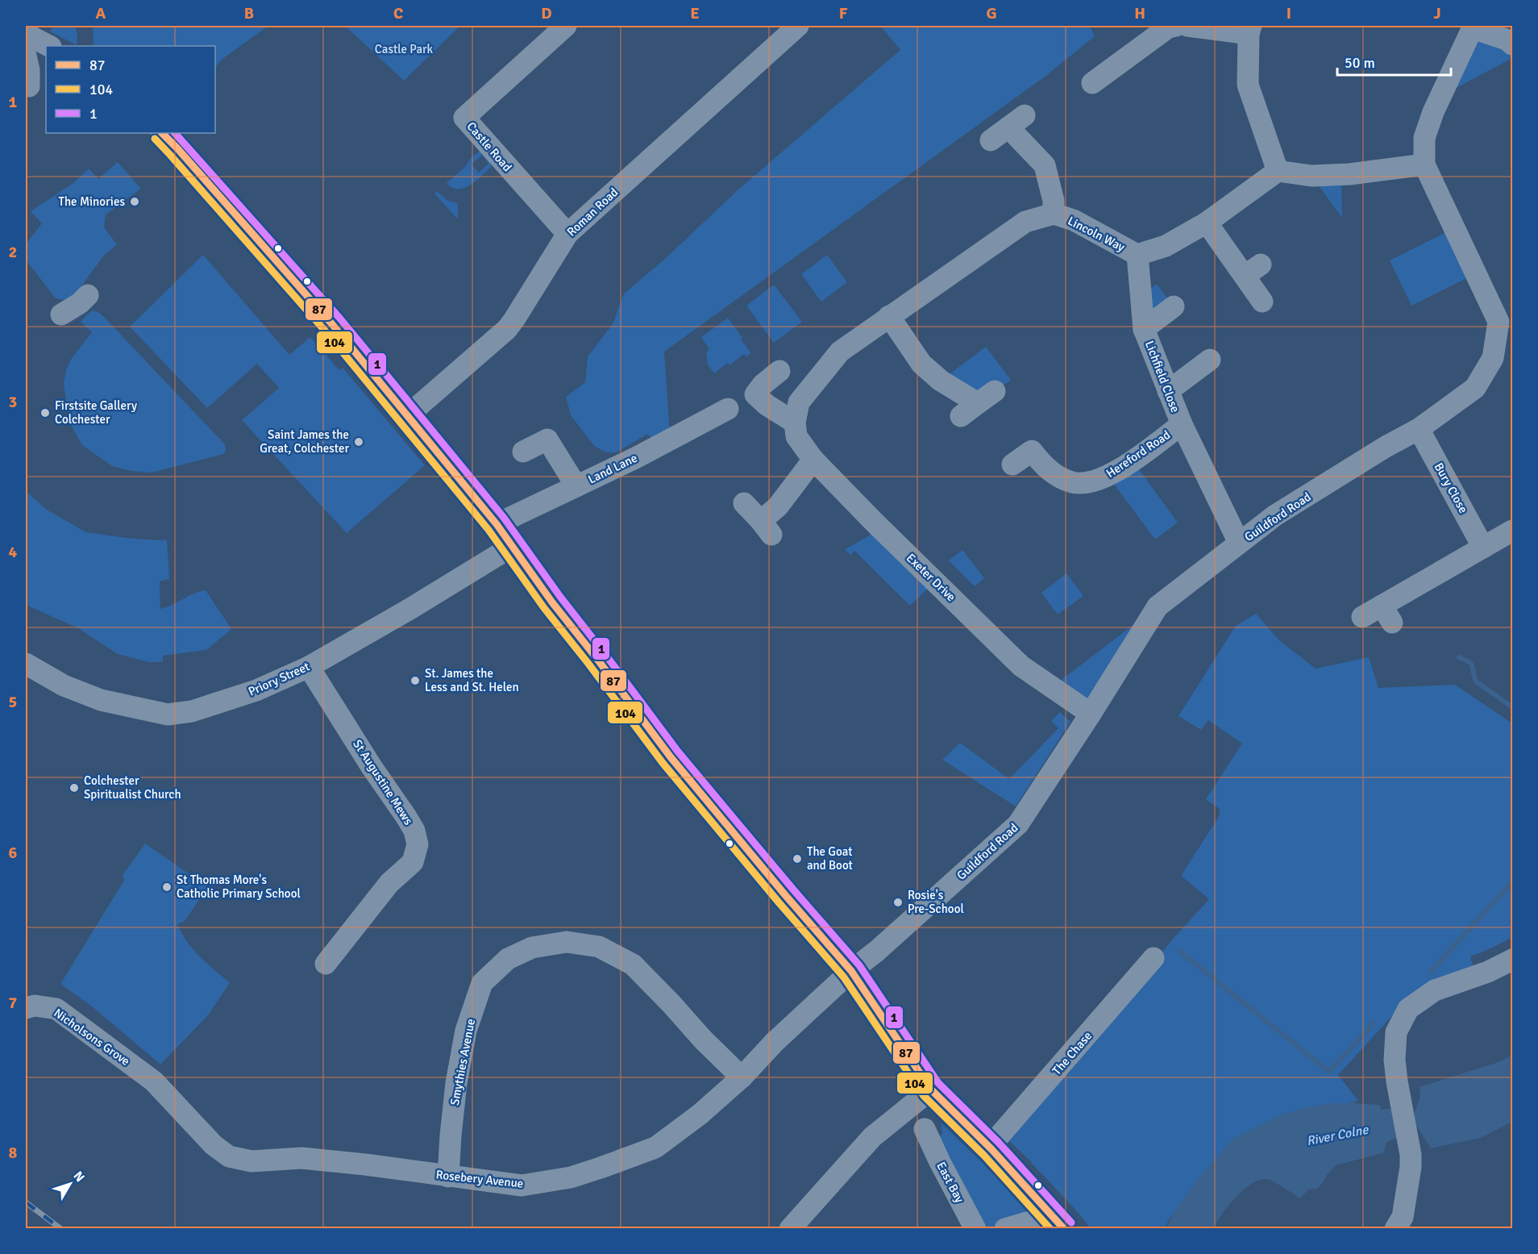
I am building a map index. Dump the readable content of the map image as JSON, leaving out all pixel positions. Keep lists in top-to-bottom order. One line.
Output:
{"streets":{"street":["Castle Road","Roman Road","Lincoln Way","Lichfield Close","Hereford Road","Land Lane","Bury Close","Guildford Road","Exeter Drive","Priory Street","St Augustine Mews","Nicholsons Grove","The Chase","Smythies Avenue","Rosebery Avenue","East Bay"]},"crossings":[["Castle Road","Roman Road"],["Lincoln Way","Lichfield Close"],["Lincoln Way","Exeter Drive"],["Lichfield Close","Hereford Road"],["Hereford Road","Guildford Road"],["Bury Close","Guildford Road"],["Guildford Road","Exeter Drive"],["Guildford Road","Rosebery Avenue"],["Priory Street","St Augustine Mews"],["Nicholsons Grove","Rosebery Avenue"],["Smythies Avenue","Rosebery Avenue"]],"water":["River Colne"],"parks":["Castle Park"],"places":["The Minories","Firstsite Gallery Colchester","Saint James the Great, Colchester","St. James the Less and St. Helen","Colchester Spiritualist Church","The Goat and Boot","St Thomas More's Catholic Primary School","Rosie's Pre-School"],"lines":["transit line 87","transit line 1","transit line 104"],"legend":["87","104","1"],"scale_bar":"50 m","north":"top right","grid":{"columns":["A","B","C","D","E","F","G","H","I","J"],"rows":["1","2","3","4","5","6","7","8"]}}
